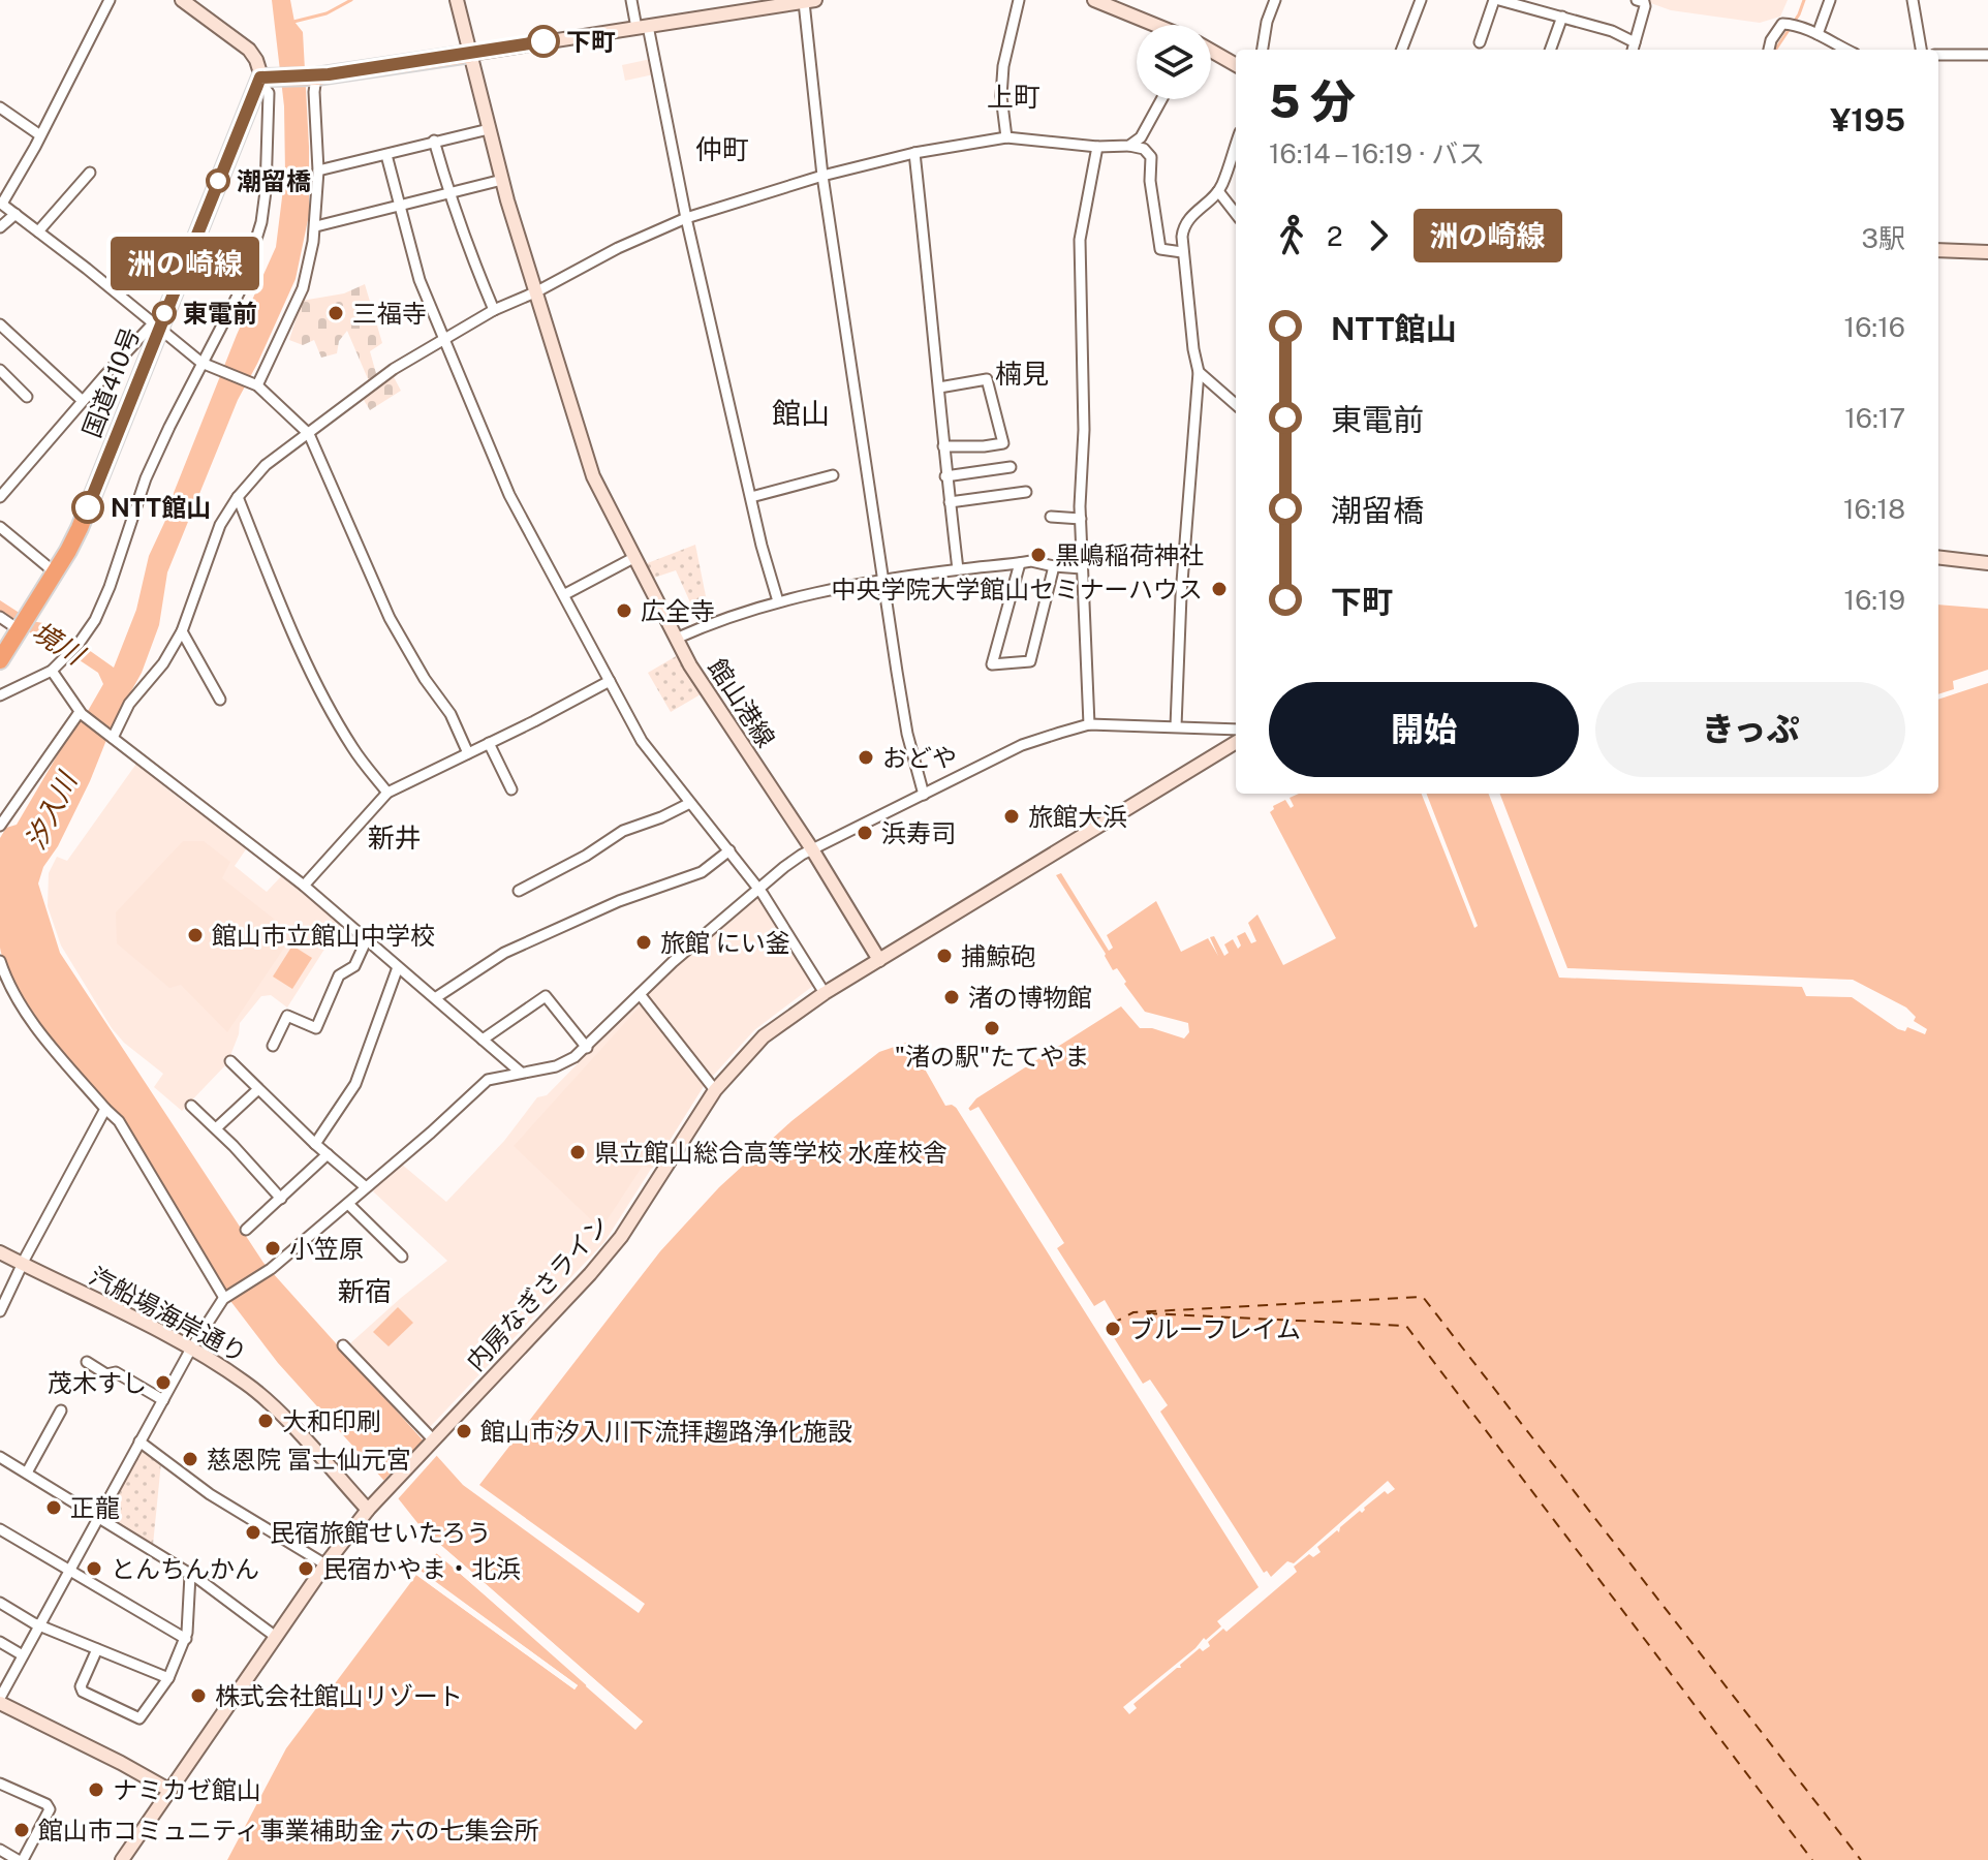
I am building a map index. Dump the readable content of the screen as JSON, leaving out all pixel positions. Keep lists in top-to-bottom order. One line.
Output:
{"streets":{"highway":["国道410号"],"main road":["館山港線","内房なぎさライン","汽船場海岸通り"]},"crossings":[["館山港線","内房なぎさライン"],["内房なぎさライン","汽船場海岸通り"]],"districts":["上町","仲町","楠見","館山","新井","新宿"],"water":["境川","汐入川"],"places":["下町","潮留橋","東電前","三福寺","NTT館山","黒嶋稲荷神社","中央学院大学館山セミナーハウス","広全寺","おどや","旅館大浜","浜寿司","館山市立館山中学校","旅館 にい釜","捕鯨砲","渚の博物館","\"渚の駅\"たてやま","県立館山総合高等学校 水産校舎","小笠原","ブルーフレイム","茂木すし","大和印刷","館山市汐入川下流拝趨路浄化施設","慈恩院 冨士仙元宮","正龍","民宿旅館せいたろう","とんちんかん","民宿かやま・北浜","株式会社館山リゾート","ナミカゼ館山","館山市コミュニティ事業補助金 六の七集会所"],"lines":["bus line 洲の崎線"],"page":{"on_map":"洲の崎線","heading":["5 分","16:14 – 16:19 · バス","¥195"],"legs":["2","洲の崎線","3駅"],"list":[{"name":"NTT館山","value":"16:16"},{"name":"東電前","value":"16:17"},{"name":"潮留橋","value":"16:18"},{"name":"下町","value":"16:19"}],"buttons":["開始","きっぷ"]}}
